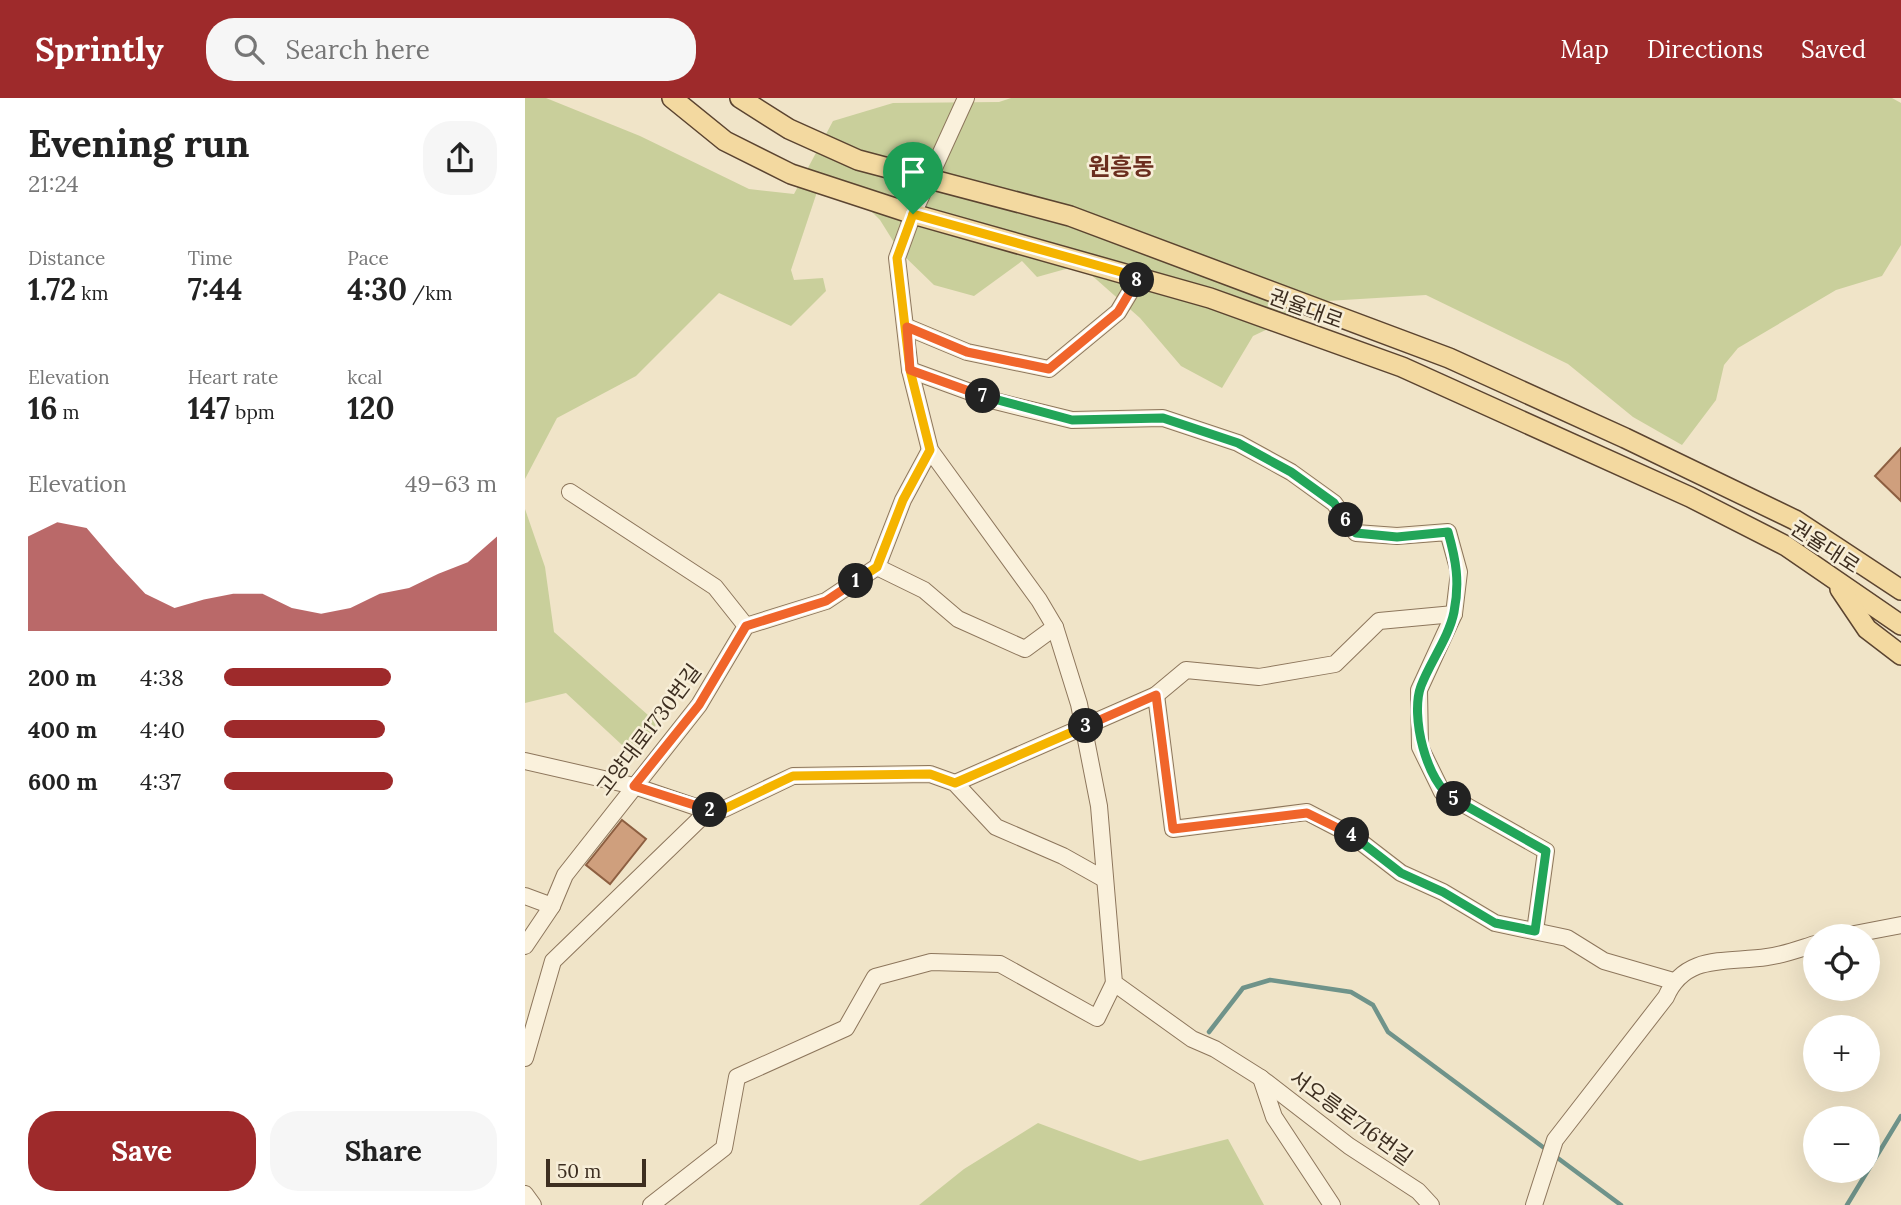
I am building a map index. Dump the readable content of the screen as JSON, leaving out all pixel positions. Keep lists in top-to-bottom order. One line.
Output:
{"streets":{"main road":["권율대로"],"street":["고양대로1730번길","서오릉로716번길"]},"districts":["원흥동"],"scale_bar":"50 m","page":{"header":"Sprintly","search":"Search here","nav":["Map","Directions","Saved"],"heading":["Evening run","21:24"],"stats":[["Distance","1.72 km"],["Time","7:44"],["Pace","4:30 /km"],["Elevation","16 m"],["Heart rate","147 bpm"],["kcal","120"]],"pins":["8","7","6","1","3","5","2","4"],"chart":["Elevation","49–63 m"],"list":[{"name":"200 m","note":"4:38"},{"name":"400 m","note":"4:40"},{"name":"600 m","note":"4:37"}],"map_buttons":["+","−"],"buttons":["Save","Share"],"scale":"50 m"}}
